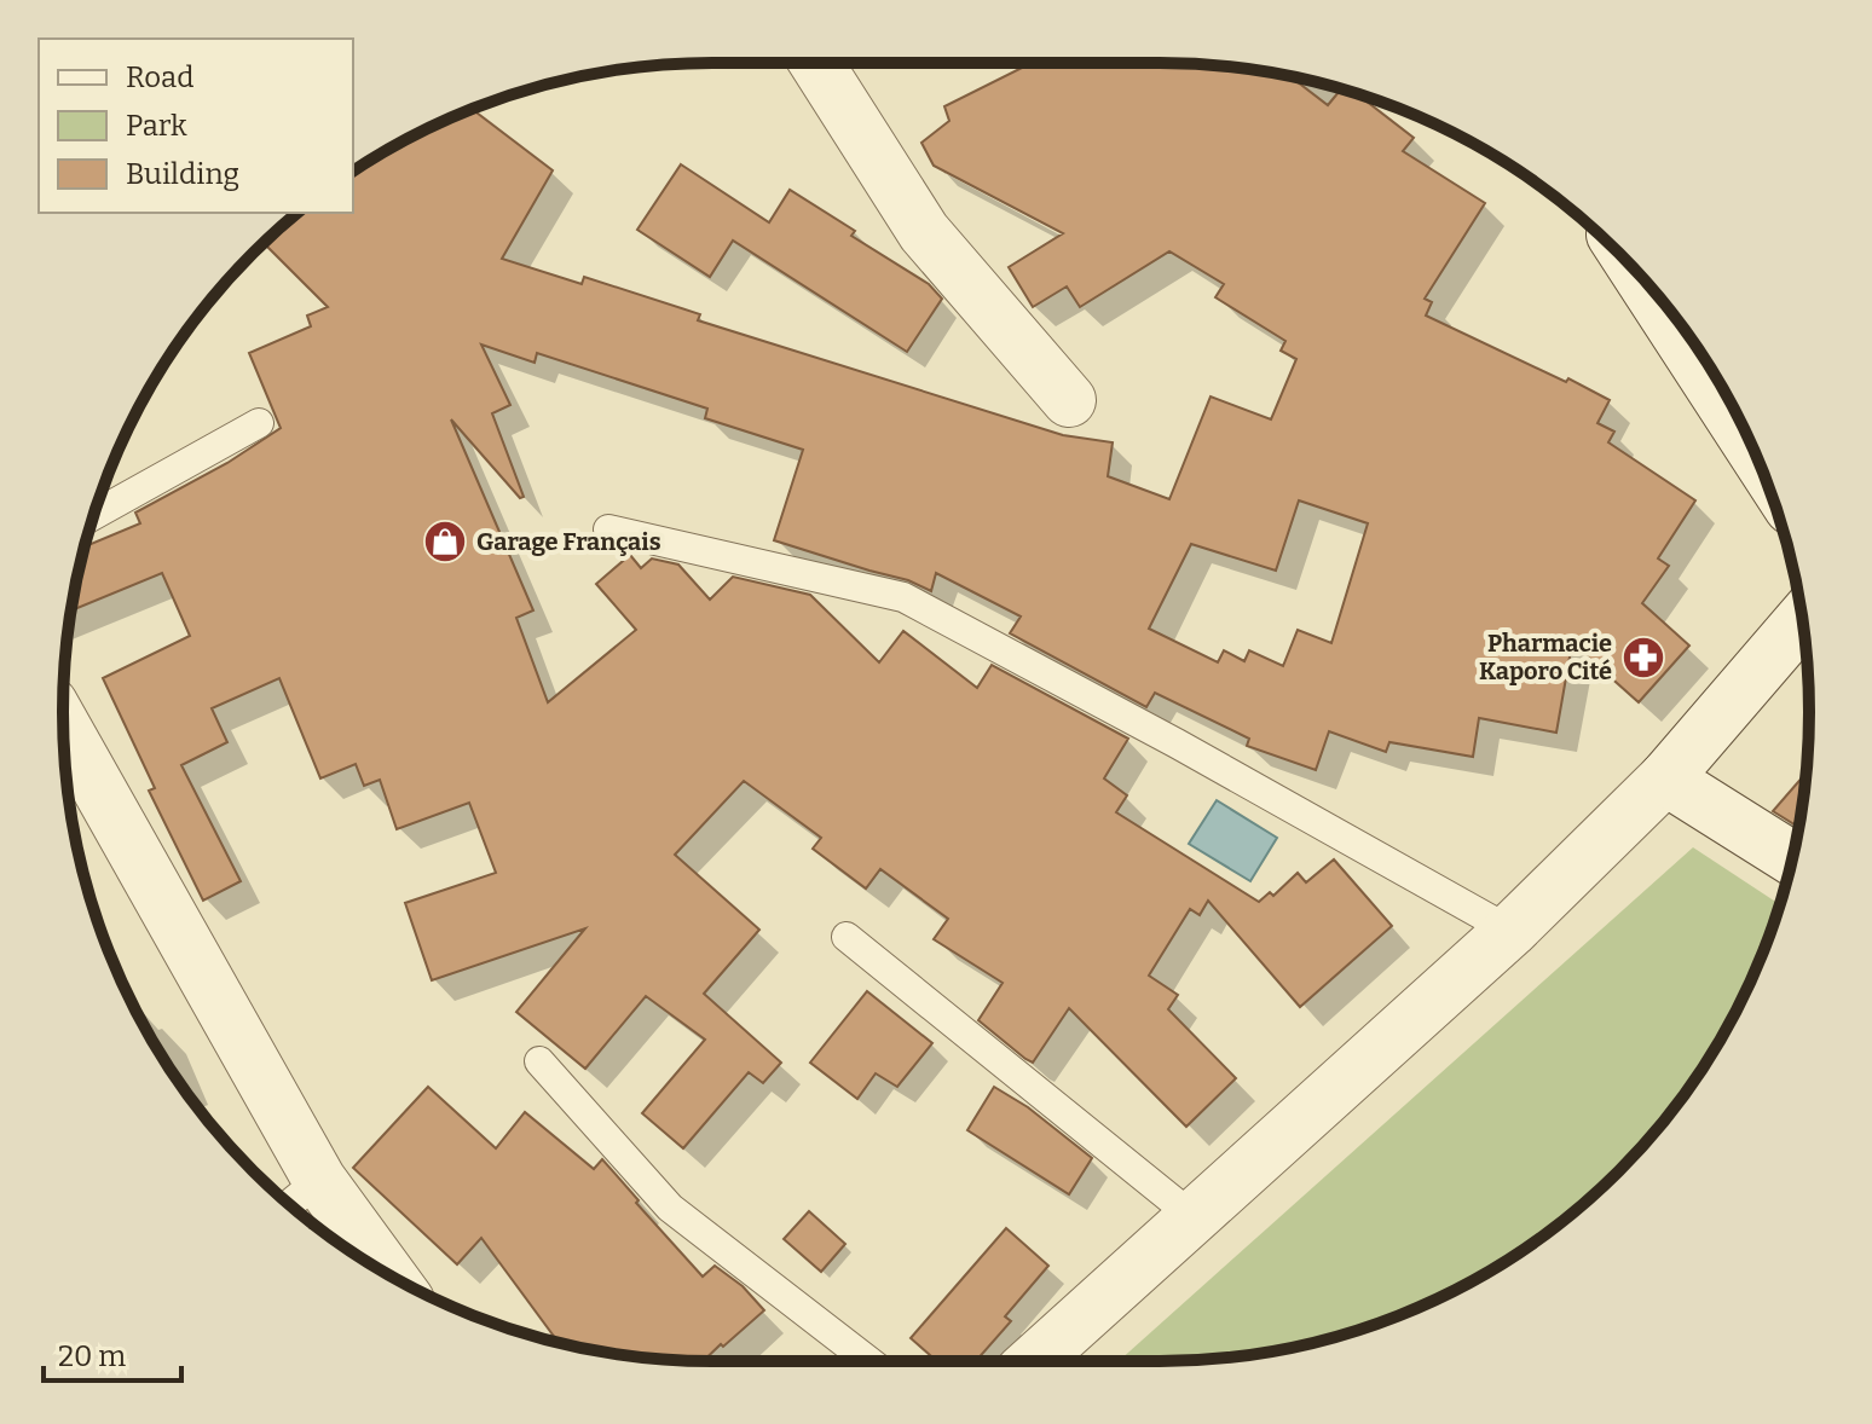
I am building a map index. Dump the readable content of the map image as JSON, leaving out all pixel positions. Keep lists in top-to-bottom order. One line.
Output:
{"places":{"shop":["Garage Français"],"pharmacy":["Pharmacie Kaporo Cité"]},"legend":["Road","Park","Building"],"scale_bar":"20 m"}
